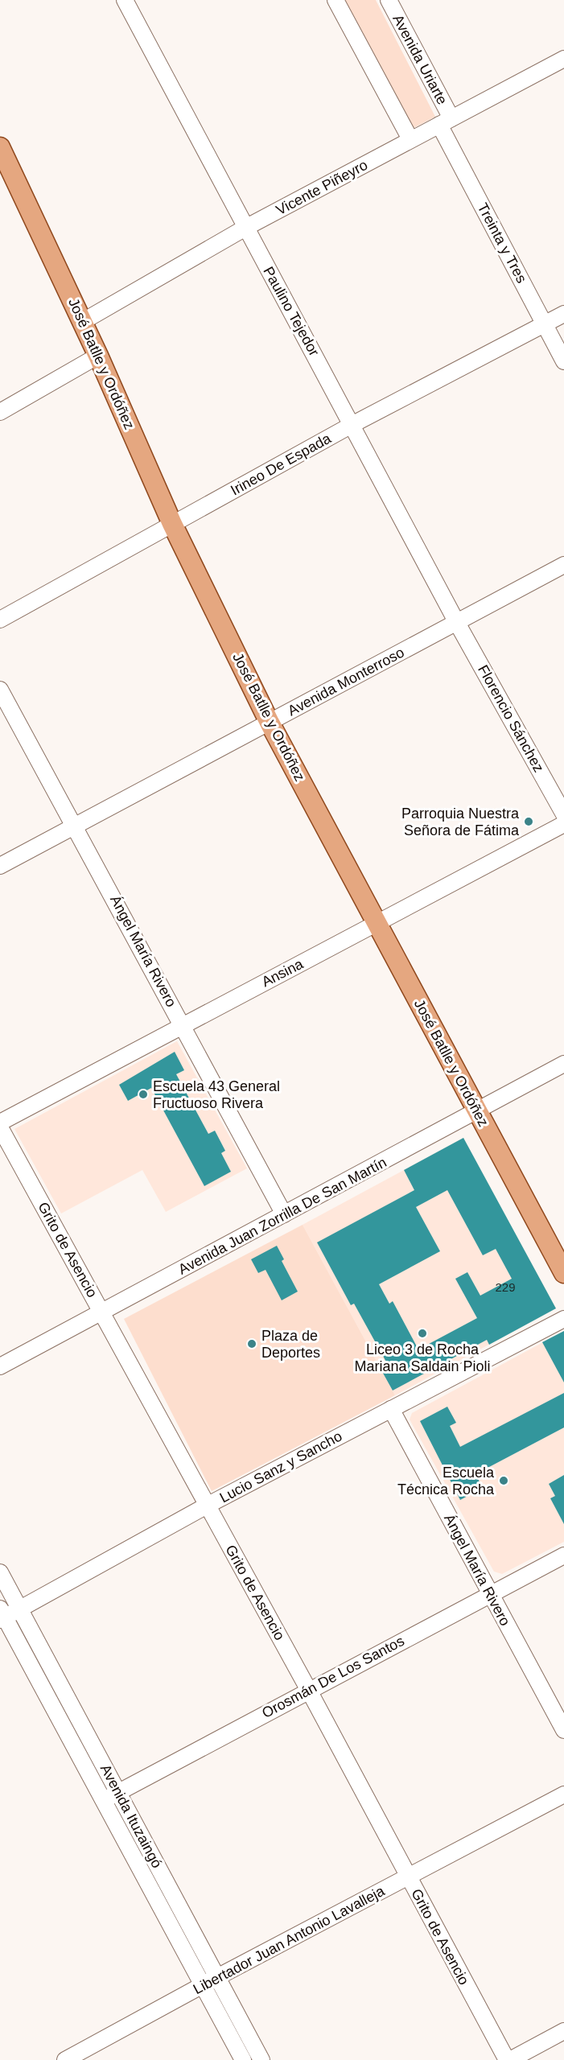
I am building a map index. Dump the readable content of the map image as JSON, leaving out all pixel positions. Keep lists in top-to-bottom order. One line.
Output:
{"streets":{"main road":["José Batlle y Ordóñez"],"street":["Avenida Uriarte","Vicente Piñeyro","Treinta y Tres","Paulino Tejedor","Irineo De Espada","Avenida Monterroso","Florencio Sánchez","Ángel María Rivero","Ansina","Avenida Juan Zorrilla De San Martín","Grito de Asencio","Lucio Sanz y Sancho","Orosmán De Los Santos","Avenida Ituzaingó","Libertador Juan Antonio Lavalleja"]},"crossings":[["Avenida Uriarte","Vicente Piñeyro"],["Avenida Uriarte","Treinta y Tres"],["Vicente Piñeyro","Treinta y Tres"],["Vicente Piñeyro","Paulino Tejedor"],["Vicente Piñeyro","José Batlle y Ordóñez"],["Treinta y Tres","Irineo De Espada"],["Paulino Tejedor","Irineo De Espada"],["Paulino Tejedor","Avenida Monterroso"],["Paulino Tejedor","Florencio Sánchez"],["José Batlle y Ordóñez","Irineo De Espada"],["José Batlle y Ordóñez","Avenida Monterroso"],["José Batlle y Ordóñez","Ansina"],["José Batlle y Ordóñez","Avenida Juan Zorrilla De San Martín"],["Avenida Monterroso","Florencio Sánchez"],["Avenida Monterroso","Ángel María Rivero"],["Ángel María Rivero","Ansina"],["Ángel María Rivero","Avenida Juan Zorrilla De San Martín"],["Ángel María Rivero","Lucio Sanz y Sancho"],["Ángel María Rivero","Orosmán De Los Santos"],["Avenida Juan Zorrilla De San Martín","Grito de Asencio"],["Grito de Asencio","Lucio Sanz y Sancho"],["Grito de Asencio","Orosmán De Los Santos"],["Grito de Asencio","Libertador Juan Antonio Lavalleja"],["Lucio Sanz y Sancho","Avenida Ituzaingó"],["Orosmán De Los Santos","Avenida Ituzaingó"],["Avenida Ituzaingó","Libertador Juan Antonio Lavalleja"]],"places":["Parroquia Nuestra Señora de Fátima","Escuela 43 General Fructuoso Rivera","Liceo 3 de Rocha Mariana Saldain Pioli","Plaza de Deportes","Escuela Técnica Rocha"],"house_numbers":["229"]}
